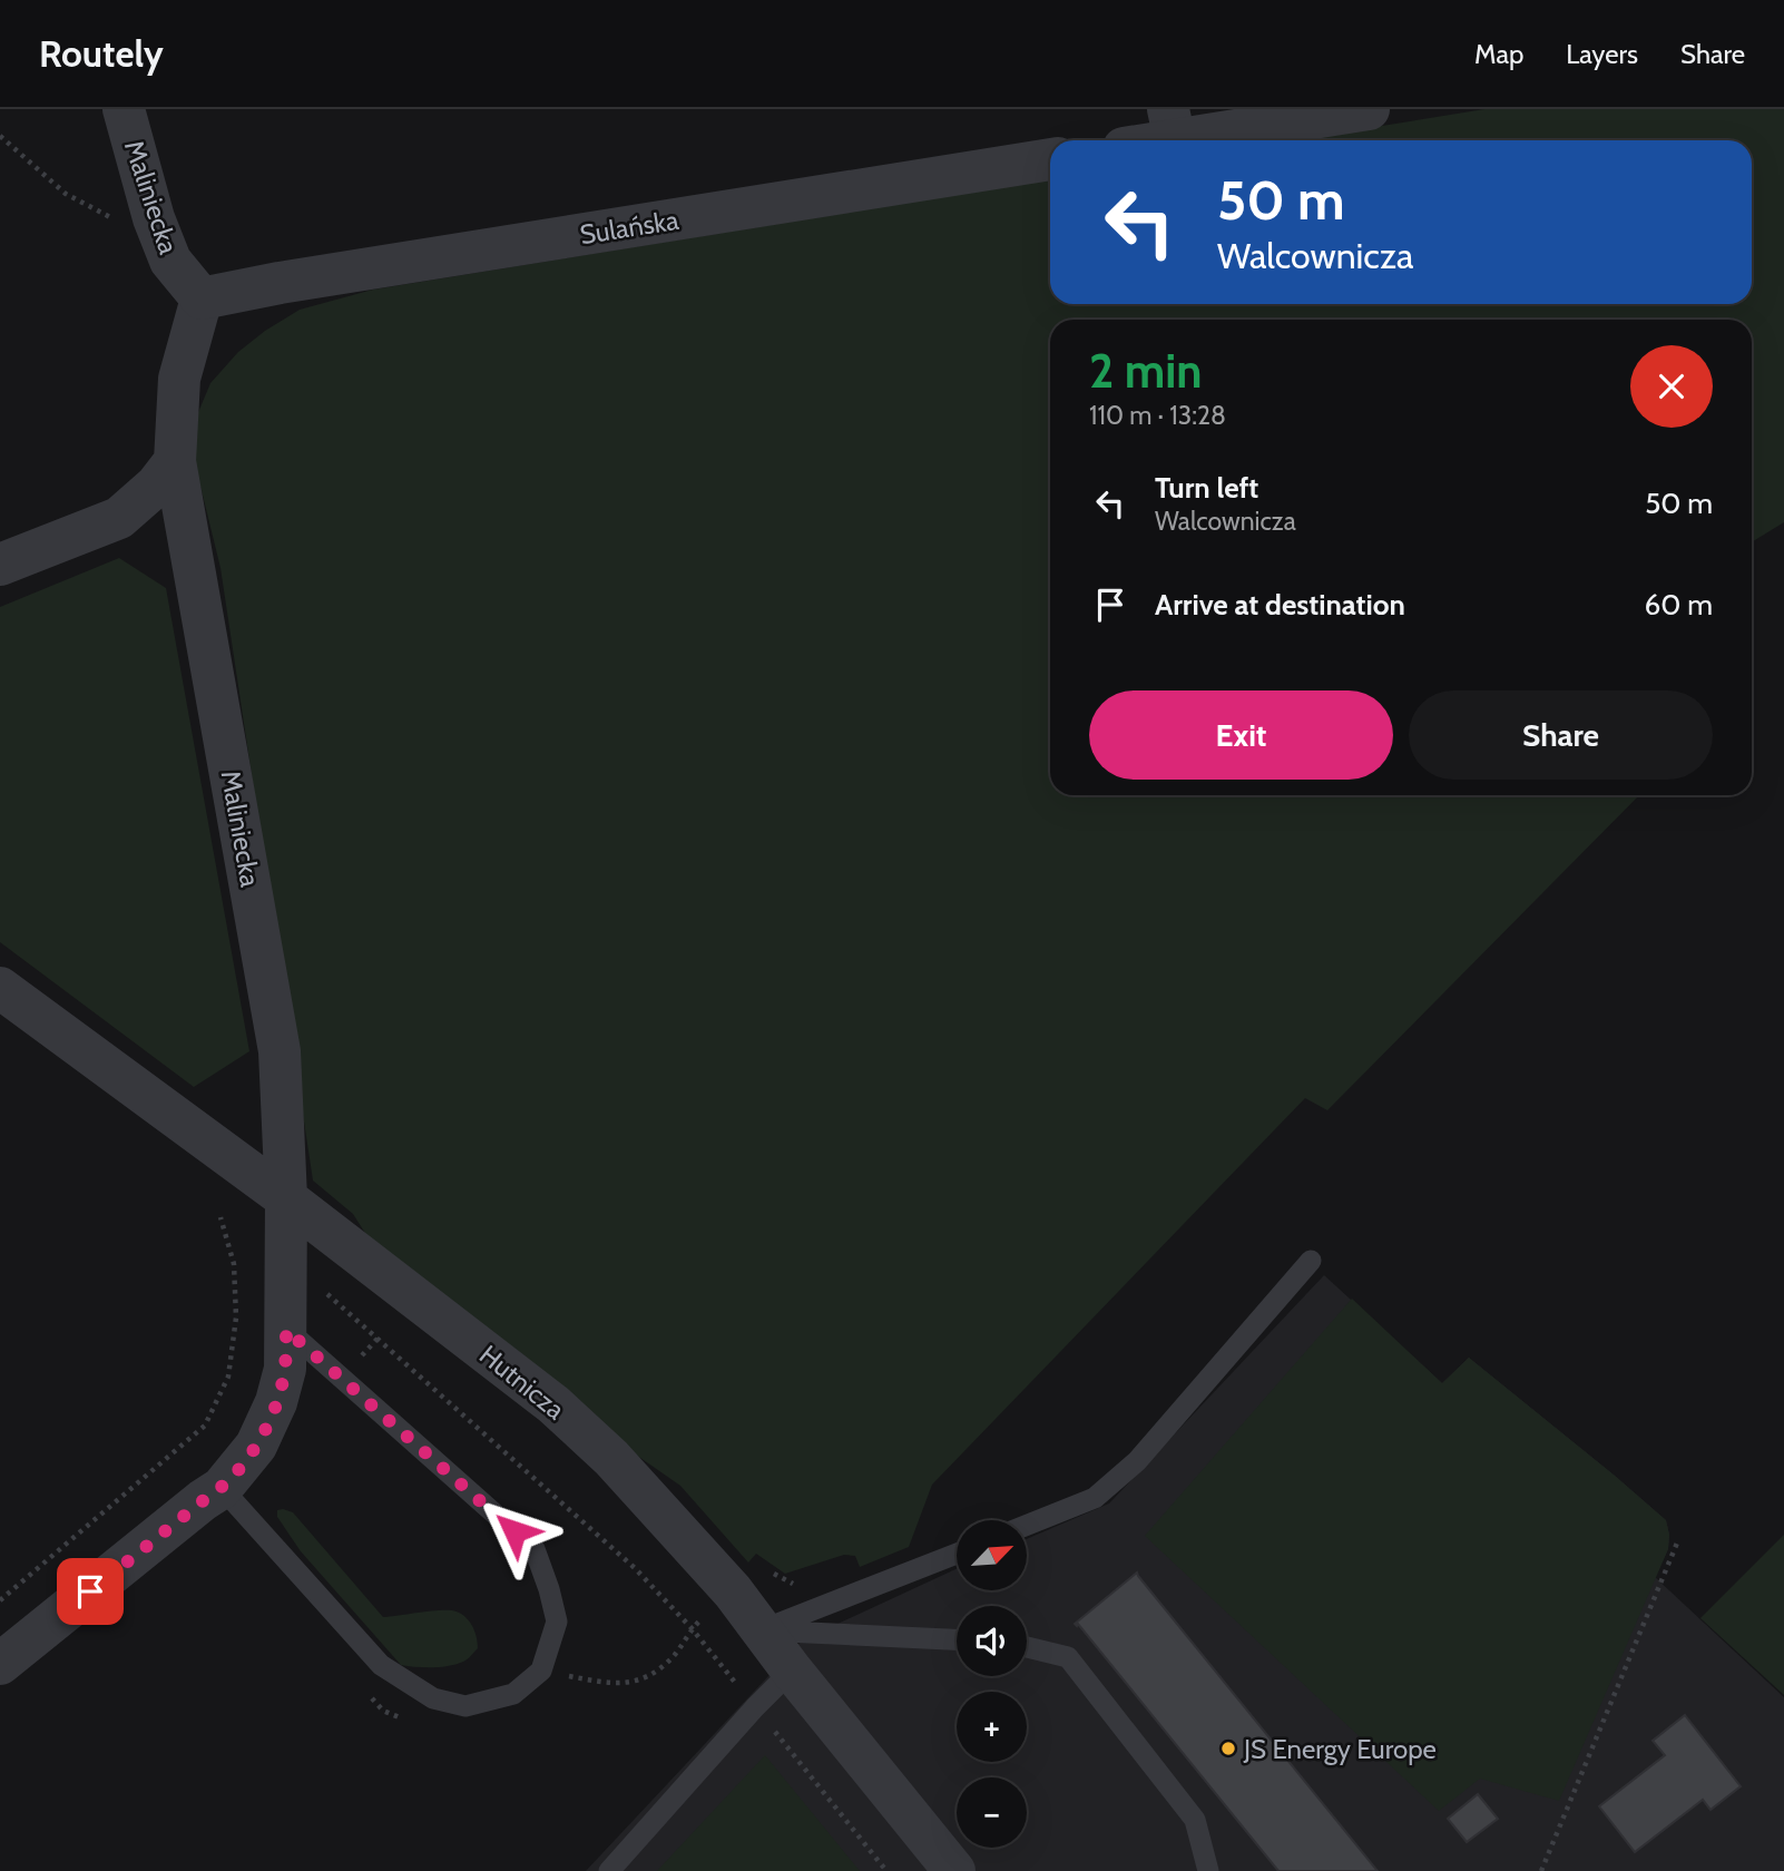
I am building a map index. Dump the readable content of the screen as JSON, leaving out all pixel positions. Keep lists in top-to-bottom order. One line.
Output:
{"streets":{"street":["Maliniecka","Sulańska","Hutnicza"]},"crossings":[["Maliniecka","Sulańska"],["Maliniecka","Hutnicza"]],"places":["JS Energy Europe"],"north":"top right","page":{"header":"Routely","nav":["Map","Layers","Share"],"turn":["50 m","Walcownicza"],"heading":["2 min","110 m · 13:28"],"list":[{"name":"Turn left","note":"Walcownicza","value":"50 m"},{"name":"Arrive at destination","value":"60 m"}],"buttons":["Exit","Share"],"map_buttons":["+","−"]}}
